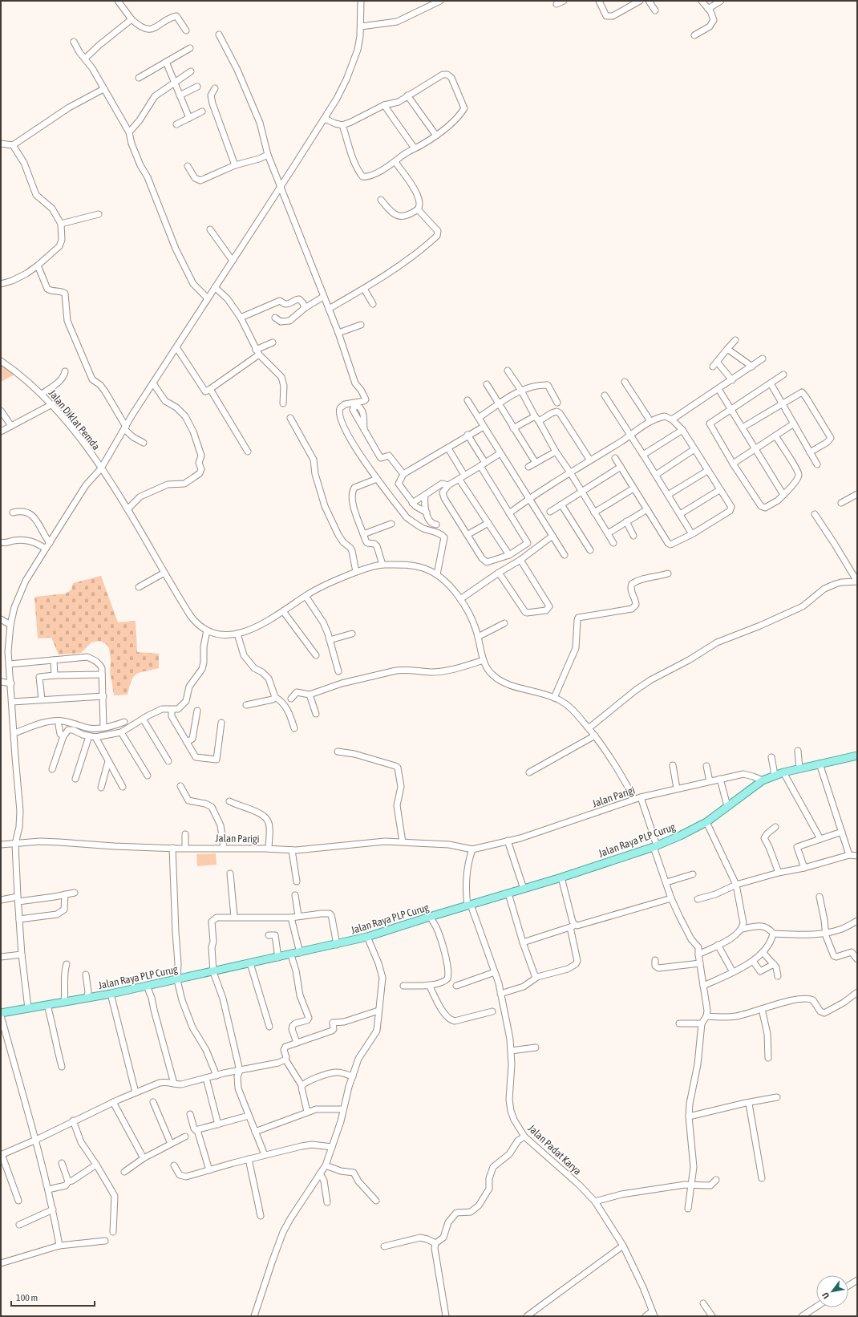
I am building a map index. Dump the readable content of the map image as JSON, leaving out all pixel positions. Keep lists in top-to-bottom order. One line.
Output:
{"streets":{"main road":["Jalan Raya PLP Curug"],"street":["Jalan Diklat Pemda","Jalan Parigi","Jalan Padat Karya"]},"crossings":[["Jalan Parigi","Jalan Raya PLP Curug"],["Jalan Raya PLP Curug","Jalan Padat Karya"]],"scale_bar":"100 m","north":"bottom left"}
